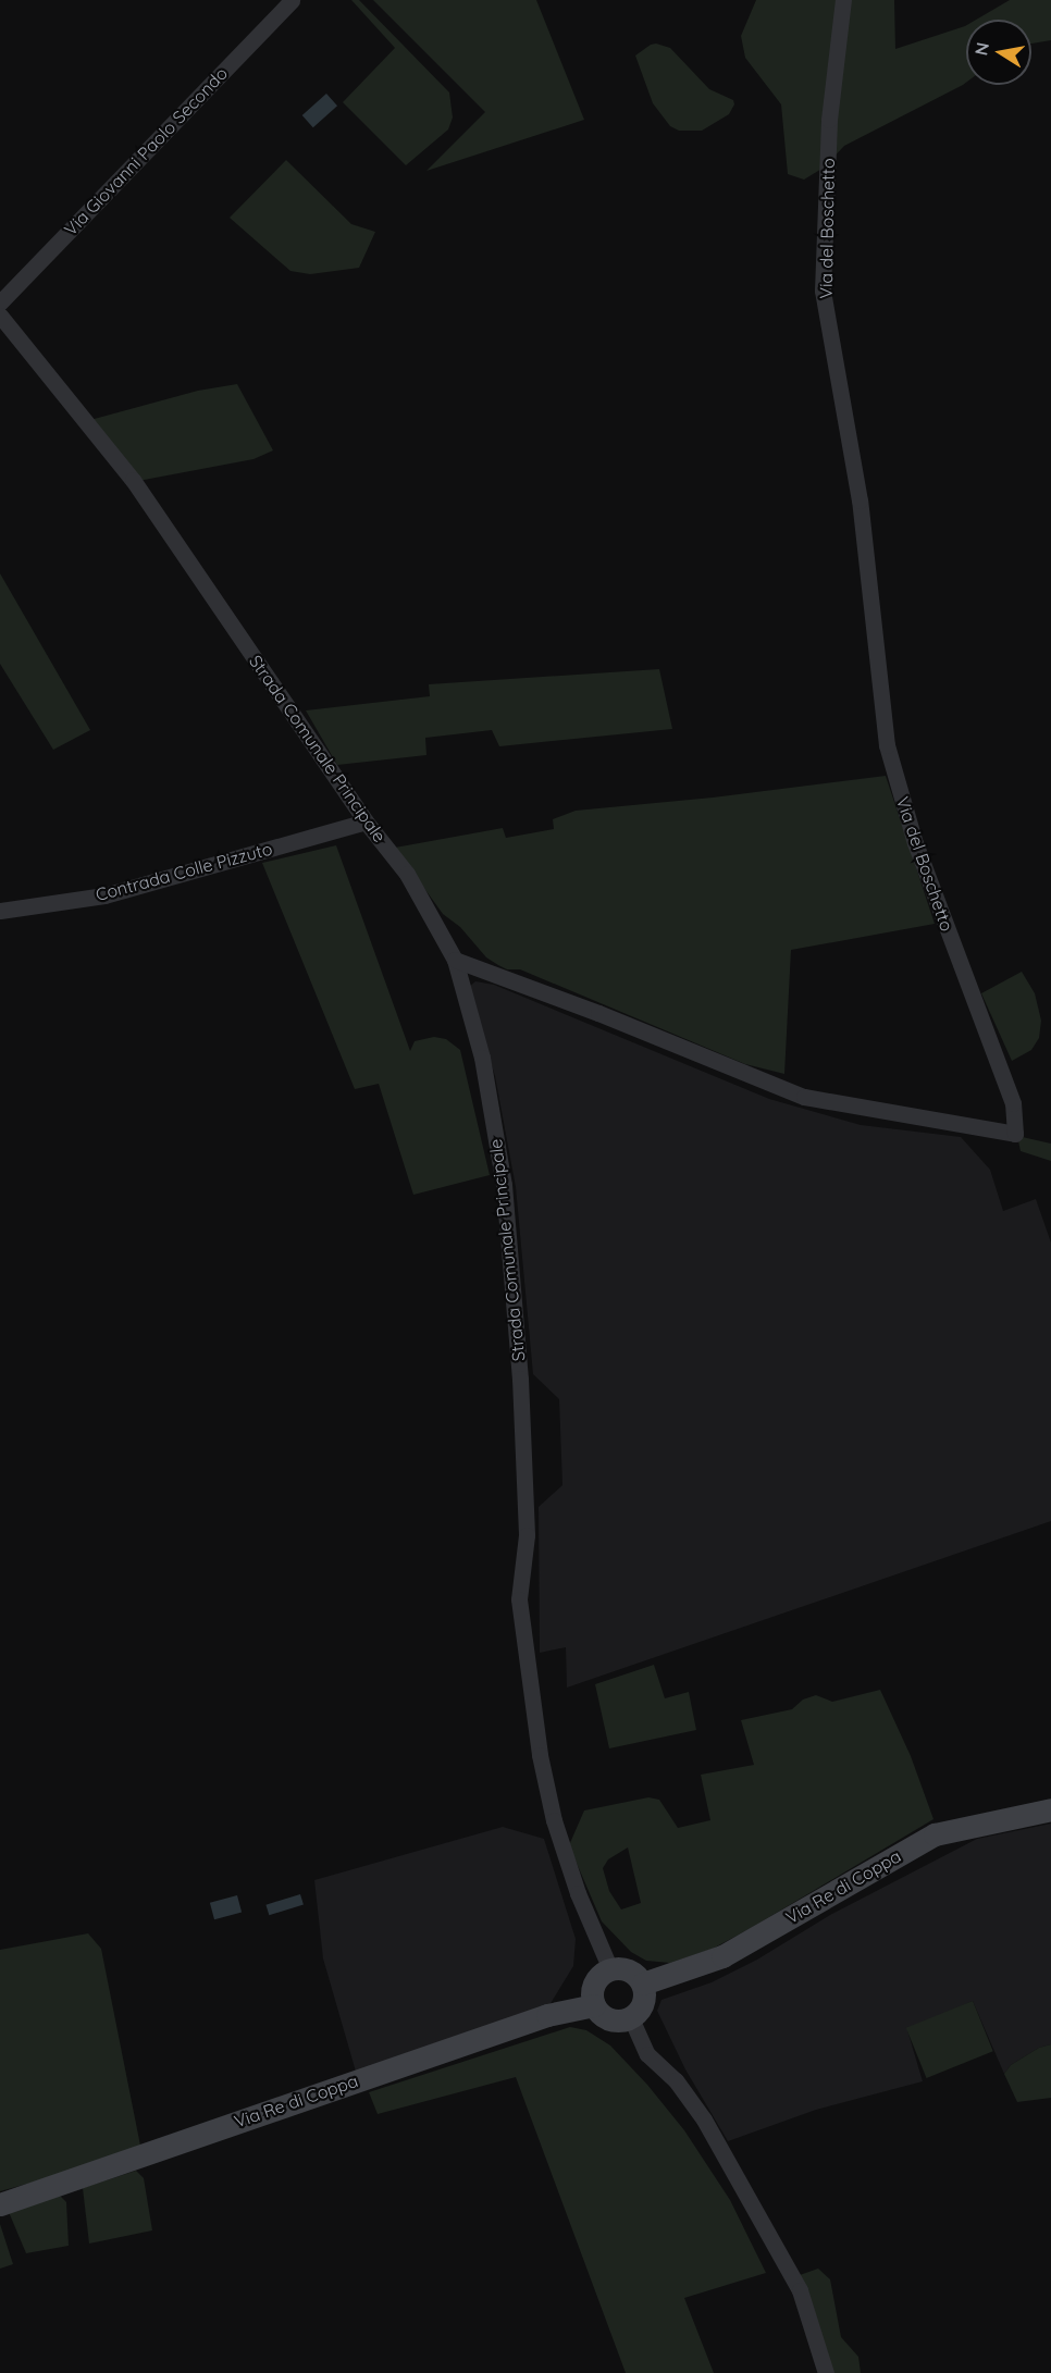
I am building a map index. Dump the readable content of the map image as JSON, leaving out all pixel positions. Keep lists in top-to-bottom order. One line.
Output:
{"streets":{"street":["Via Giovanni Paolo Secondo","Via del Boschetto","Strada Comunale Principale","Contrada Colle Pizzuto","Via Re di Coppa"]},"crossings":[["Via del Boschetto","Strada Comunale Principale"],["Strada Comunale Principale","Contrada Colle Pizzuto"],["Strada Comunale Principale","Via Re di Coppa"]],"north":"left"}
